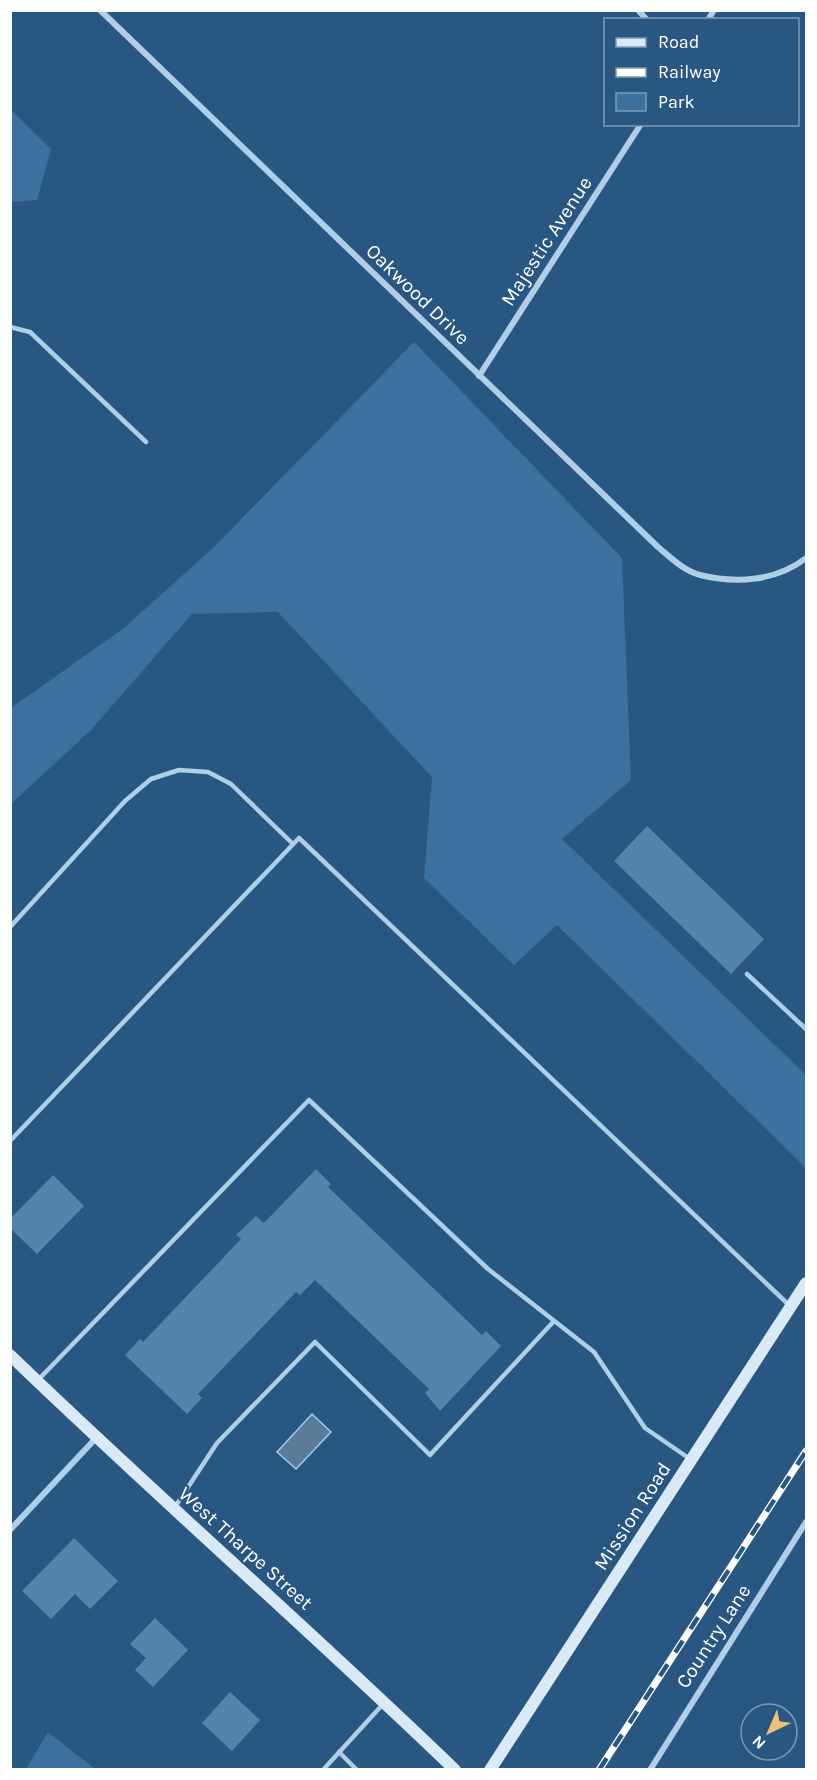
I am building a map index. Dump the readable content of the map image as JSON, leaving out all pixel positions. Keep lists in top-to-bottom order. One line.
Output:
{"streets":{"main road":["Mission Road","West Tharpe Street"],"street":["Majestic Avenue","Oakwood Drive","Country Lane"]},"crossings":[["Majestic Avenue","Oakwood Drive"]],"legend":["Road","Railway","Park"],"north":"bottom left"}
